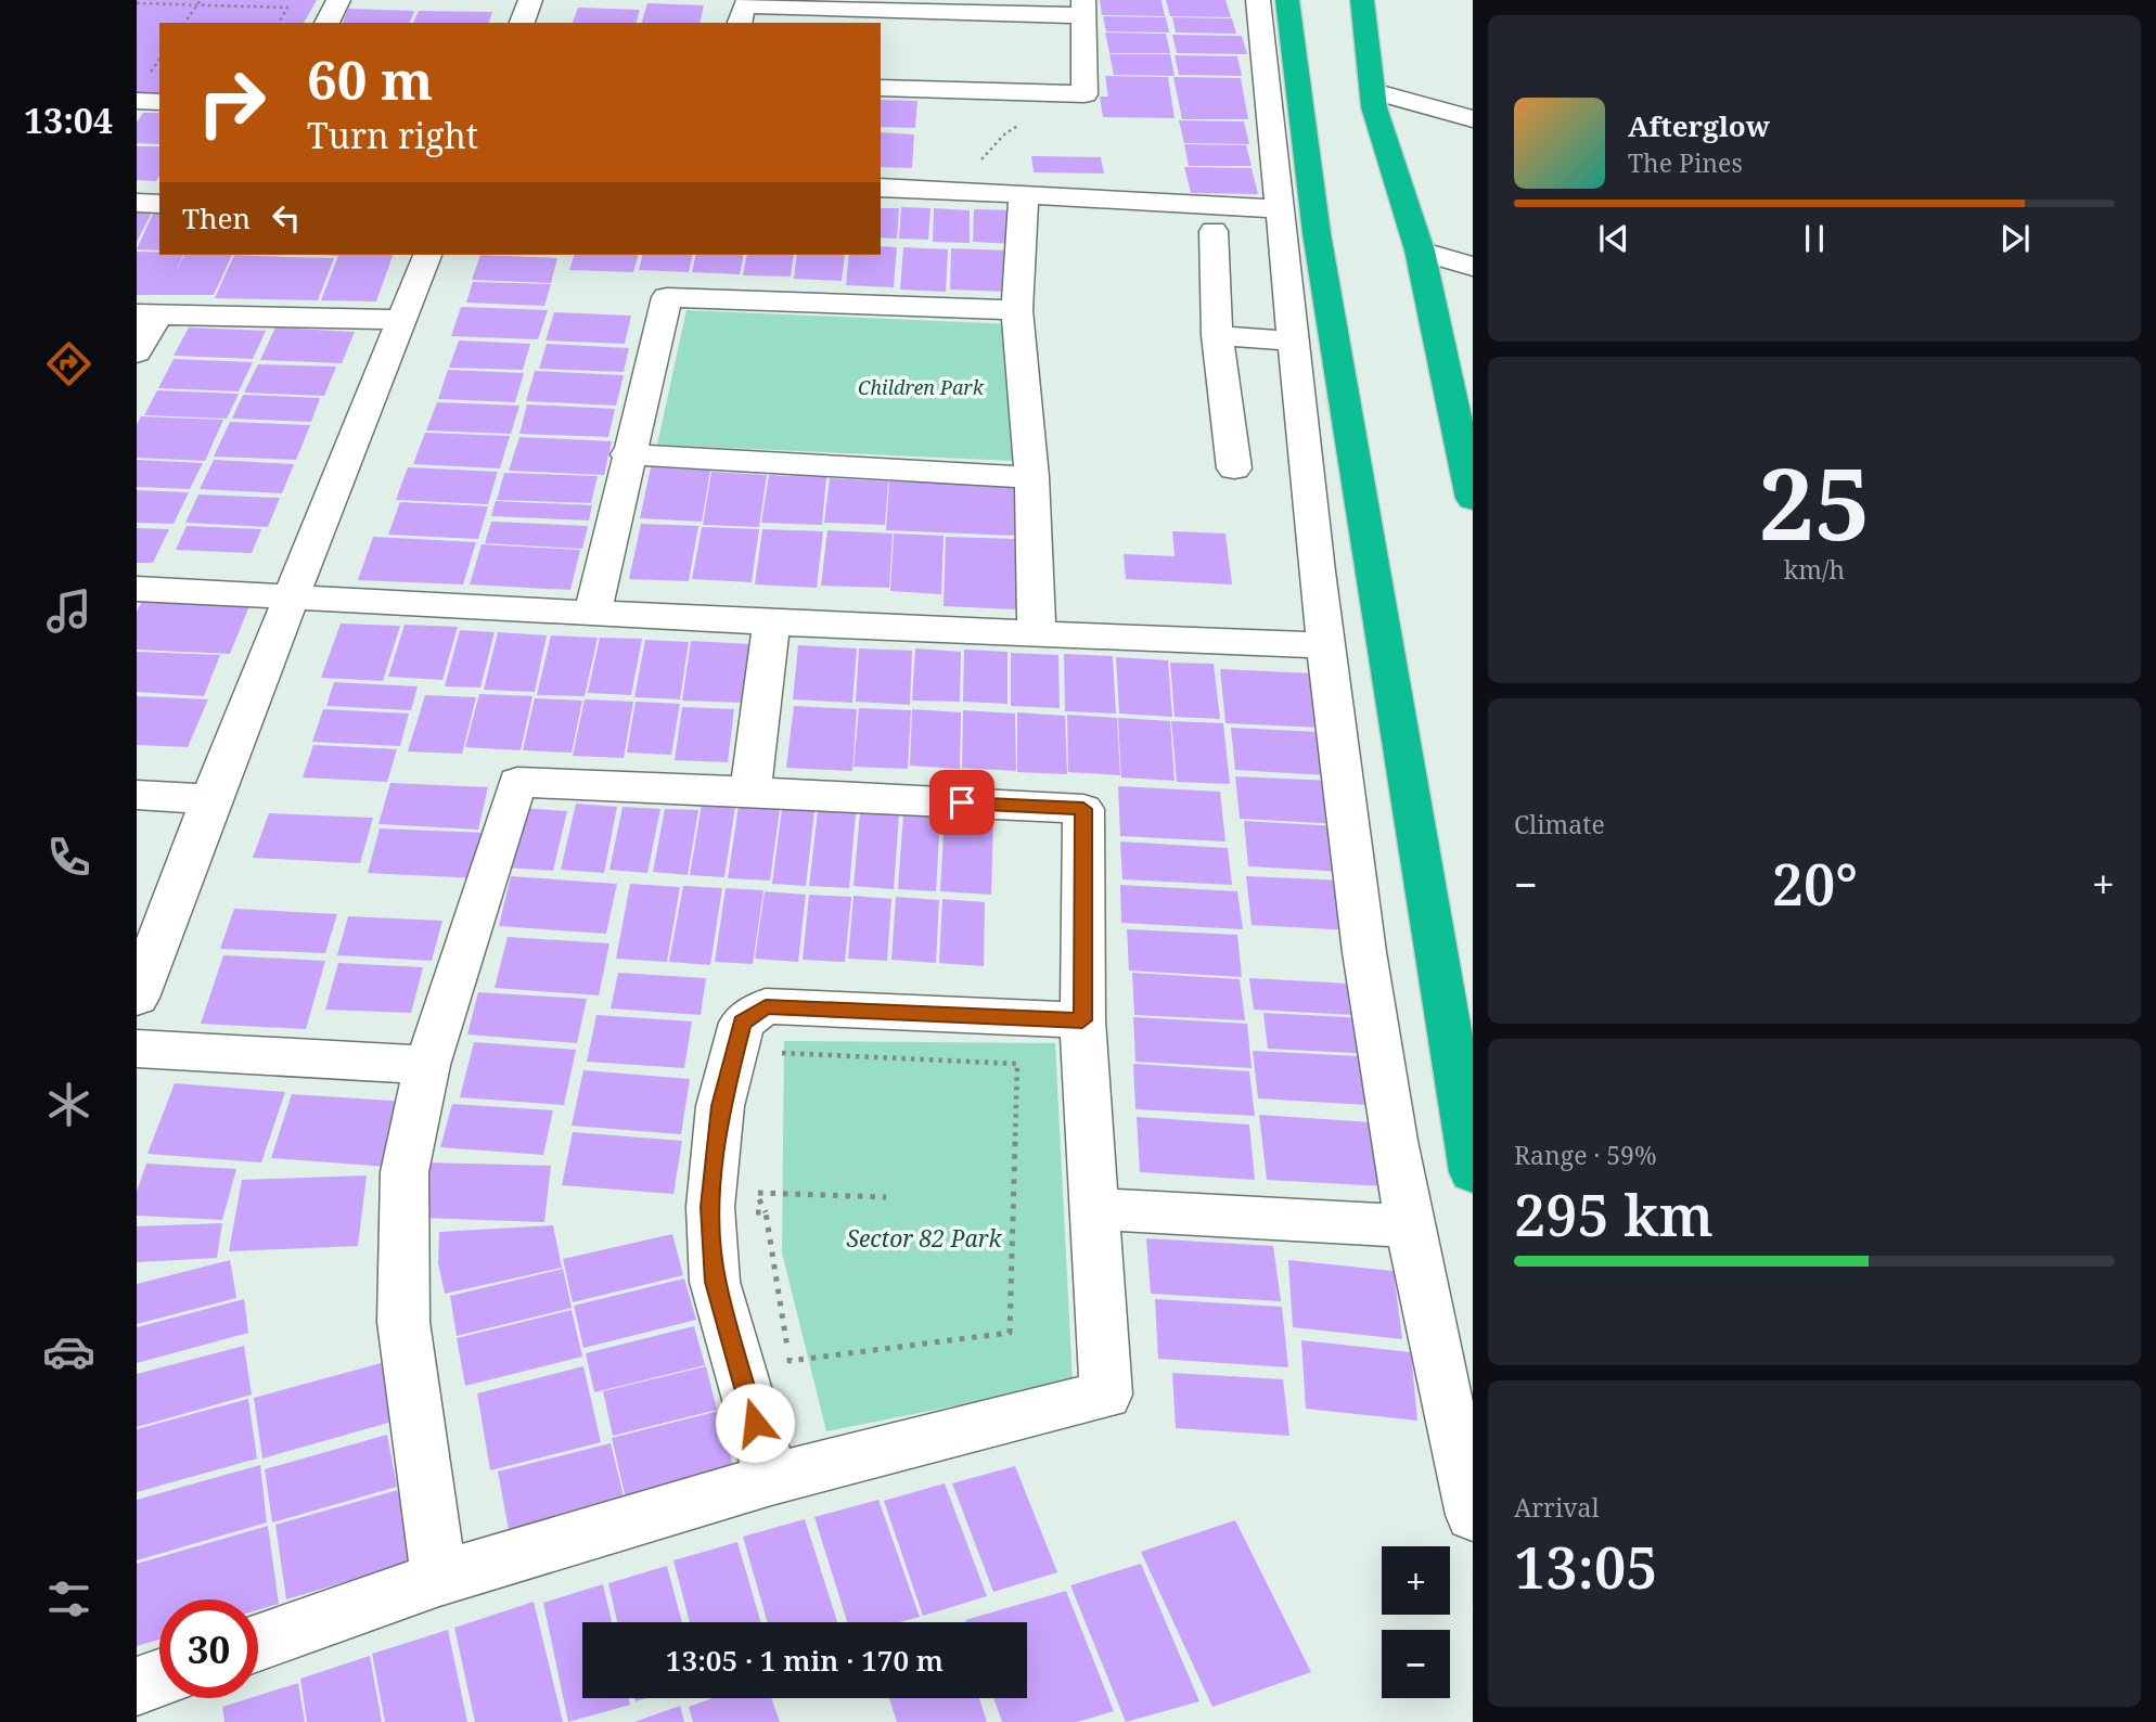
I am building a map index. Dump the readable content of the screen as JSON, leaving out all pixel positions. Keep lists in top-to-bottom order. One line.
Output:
{"parks":["Children Park","Sector 82 Park"],"page":{"tabs":"13:04","turn":["60 m","Turn right"],"song":["Afterglow","The Pines"],"then":"Then","tile":[["25","km/h"],"Climate",["Range · 59%","295 km"],["Arrival","13:05"]],"heat":["−","20°","+"],"map_buttons":["+","−"],"limit":"30","trip":"13:05 · 1 min · 170 m"}}
